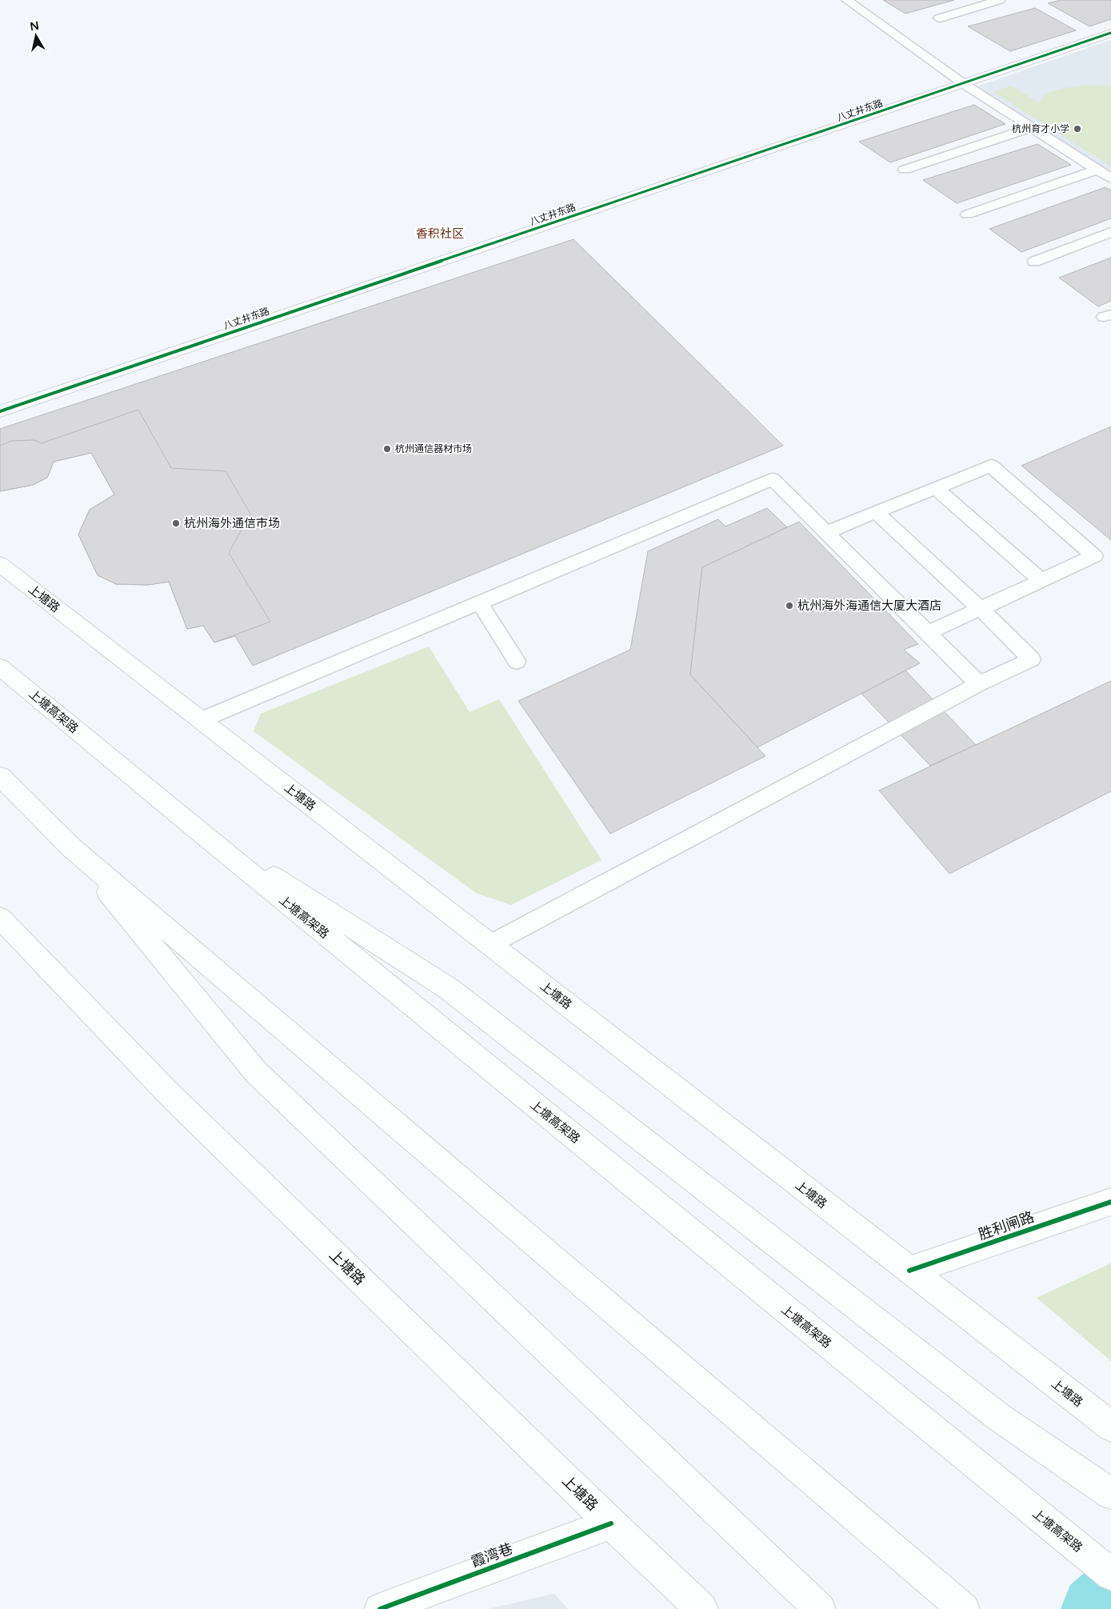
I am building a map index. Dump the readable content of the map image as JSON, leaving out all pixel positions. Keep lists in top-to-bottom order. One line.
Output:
{"streets":{"main road":["八丈井东路","上塘路","上塘高架路","胜利闸路","霞湾巷"]},"crossings":[["上塘路","胜利闸路"],["上塘路","霞湾巷"]],"districts":["香积社区"],"places":["杭州育才小学","杭州通信器材市场","杭州海外通信市场","杭州海外海通信大厦大酒店"],"north":"top"}
